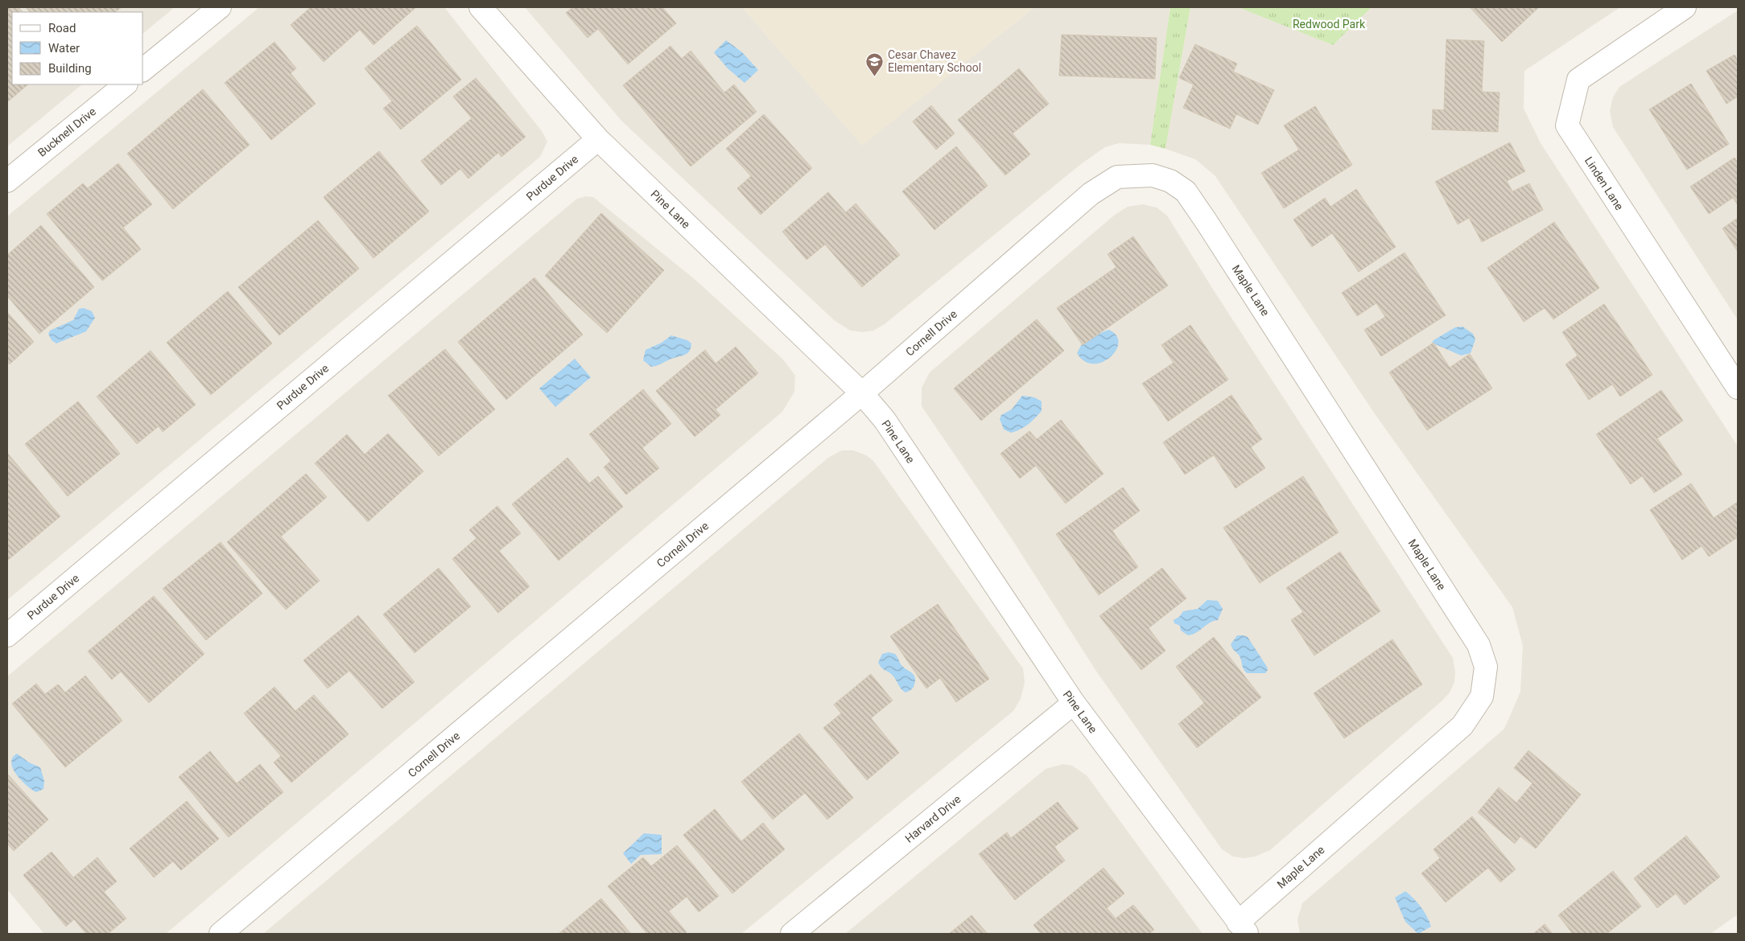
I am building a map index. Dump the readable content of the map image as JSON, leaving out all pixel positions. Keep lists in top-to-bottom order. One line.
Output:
{"streets":{"street":["Bucknell Drive","Purdue Drive","Linden Lane","Pine Lane","Maple Lane","Cornell Drive","Harvard Drive"]},"crossings":[["Purdue Drive","Pine Lane"],["Pine Lane","Maple Lane"],["Pine Lane","Cornell Drive"],["Pine Lane","Harvard Drive"],["Maple Lane","Cornell Drive"]],"parks":["Redwood Park"],"places":{"school or university":["Cesar Chavez Elementary School"]},"legend":["Road","Water","Building"]}
